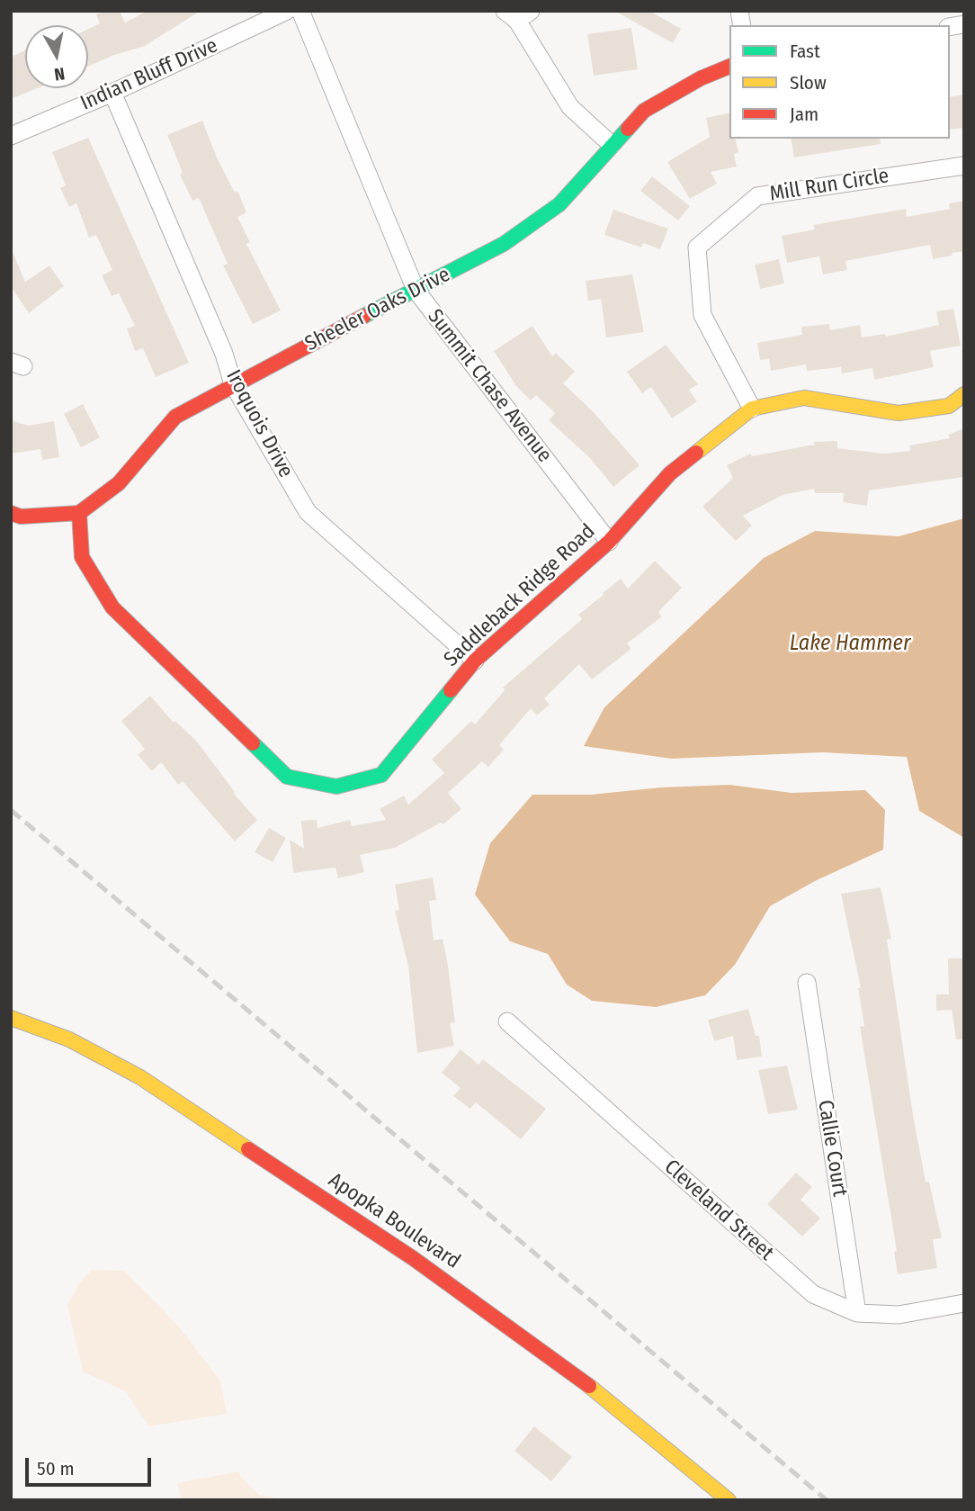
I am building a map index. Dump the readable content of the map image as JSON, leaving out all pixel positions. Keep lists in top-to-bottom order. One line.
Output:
{"streets":{"street":["Indian Bluff Drive","Mill Run Circle","Sheeler Oaks Drive","Summit Chase Avenue","Iroquois Drive","Saddleback Ridge Road","Callie Court","Cleveland Street","Apopka Boulevard"]},"crossings":[["Indian Bluff Drive","Iroquois Drive"],["Mill Run Circle","Saddleback Ridge Road"],["Sheeler Oaks Drive","Summit Chase Avenue"],["Sheeler Oaks Drive","Iroquois Drive"],["Sheeler Oaks Drive","Saddleback Ridge Road"],["Summit Chase Avenue","Saddleback Ridge Road"],["Iroquois Drive","Saddleback Ridge Road"],["Callie Court","Cleveland Street"]],"water":["Lake Hammer"],"legend":["Fast","Slow","Jam"],"scale_bar":"50 m","north":"bottom"}
